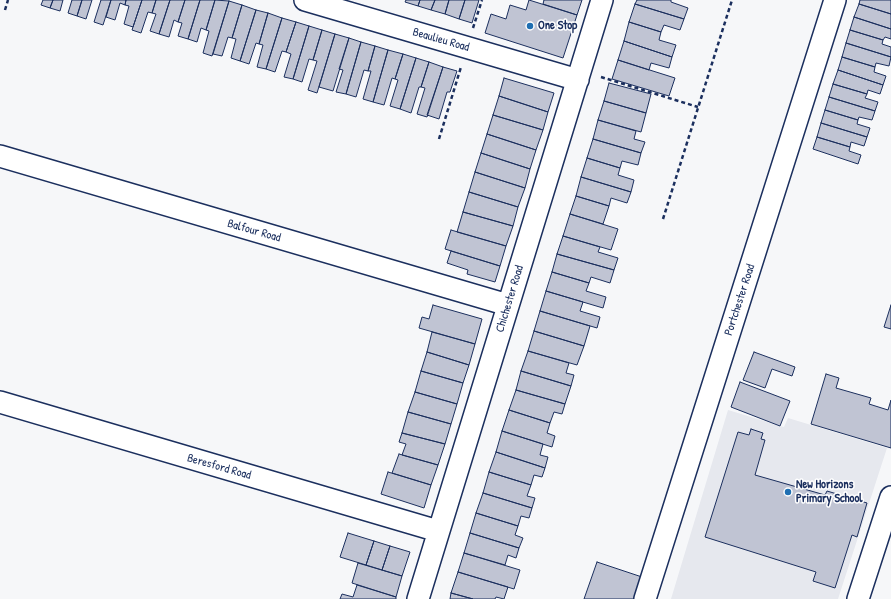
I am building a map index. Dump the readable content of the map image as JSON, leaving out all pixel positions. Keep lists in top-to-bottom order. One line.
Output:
{"streets":{"street":["Beaulieu Road","Balfour Road","Chichester Road","Portchester Road","Beresford Road"]},"crossings":[["Beaulieu Road","Chichester Road"],["Balfour Road","Chichester Road"],["Chichester Road","Beresford Road"]],"places":["One Stop","New Horizons Primary School"]}
